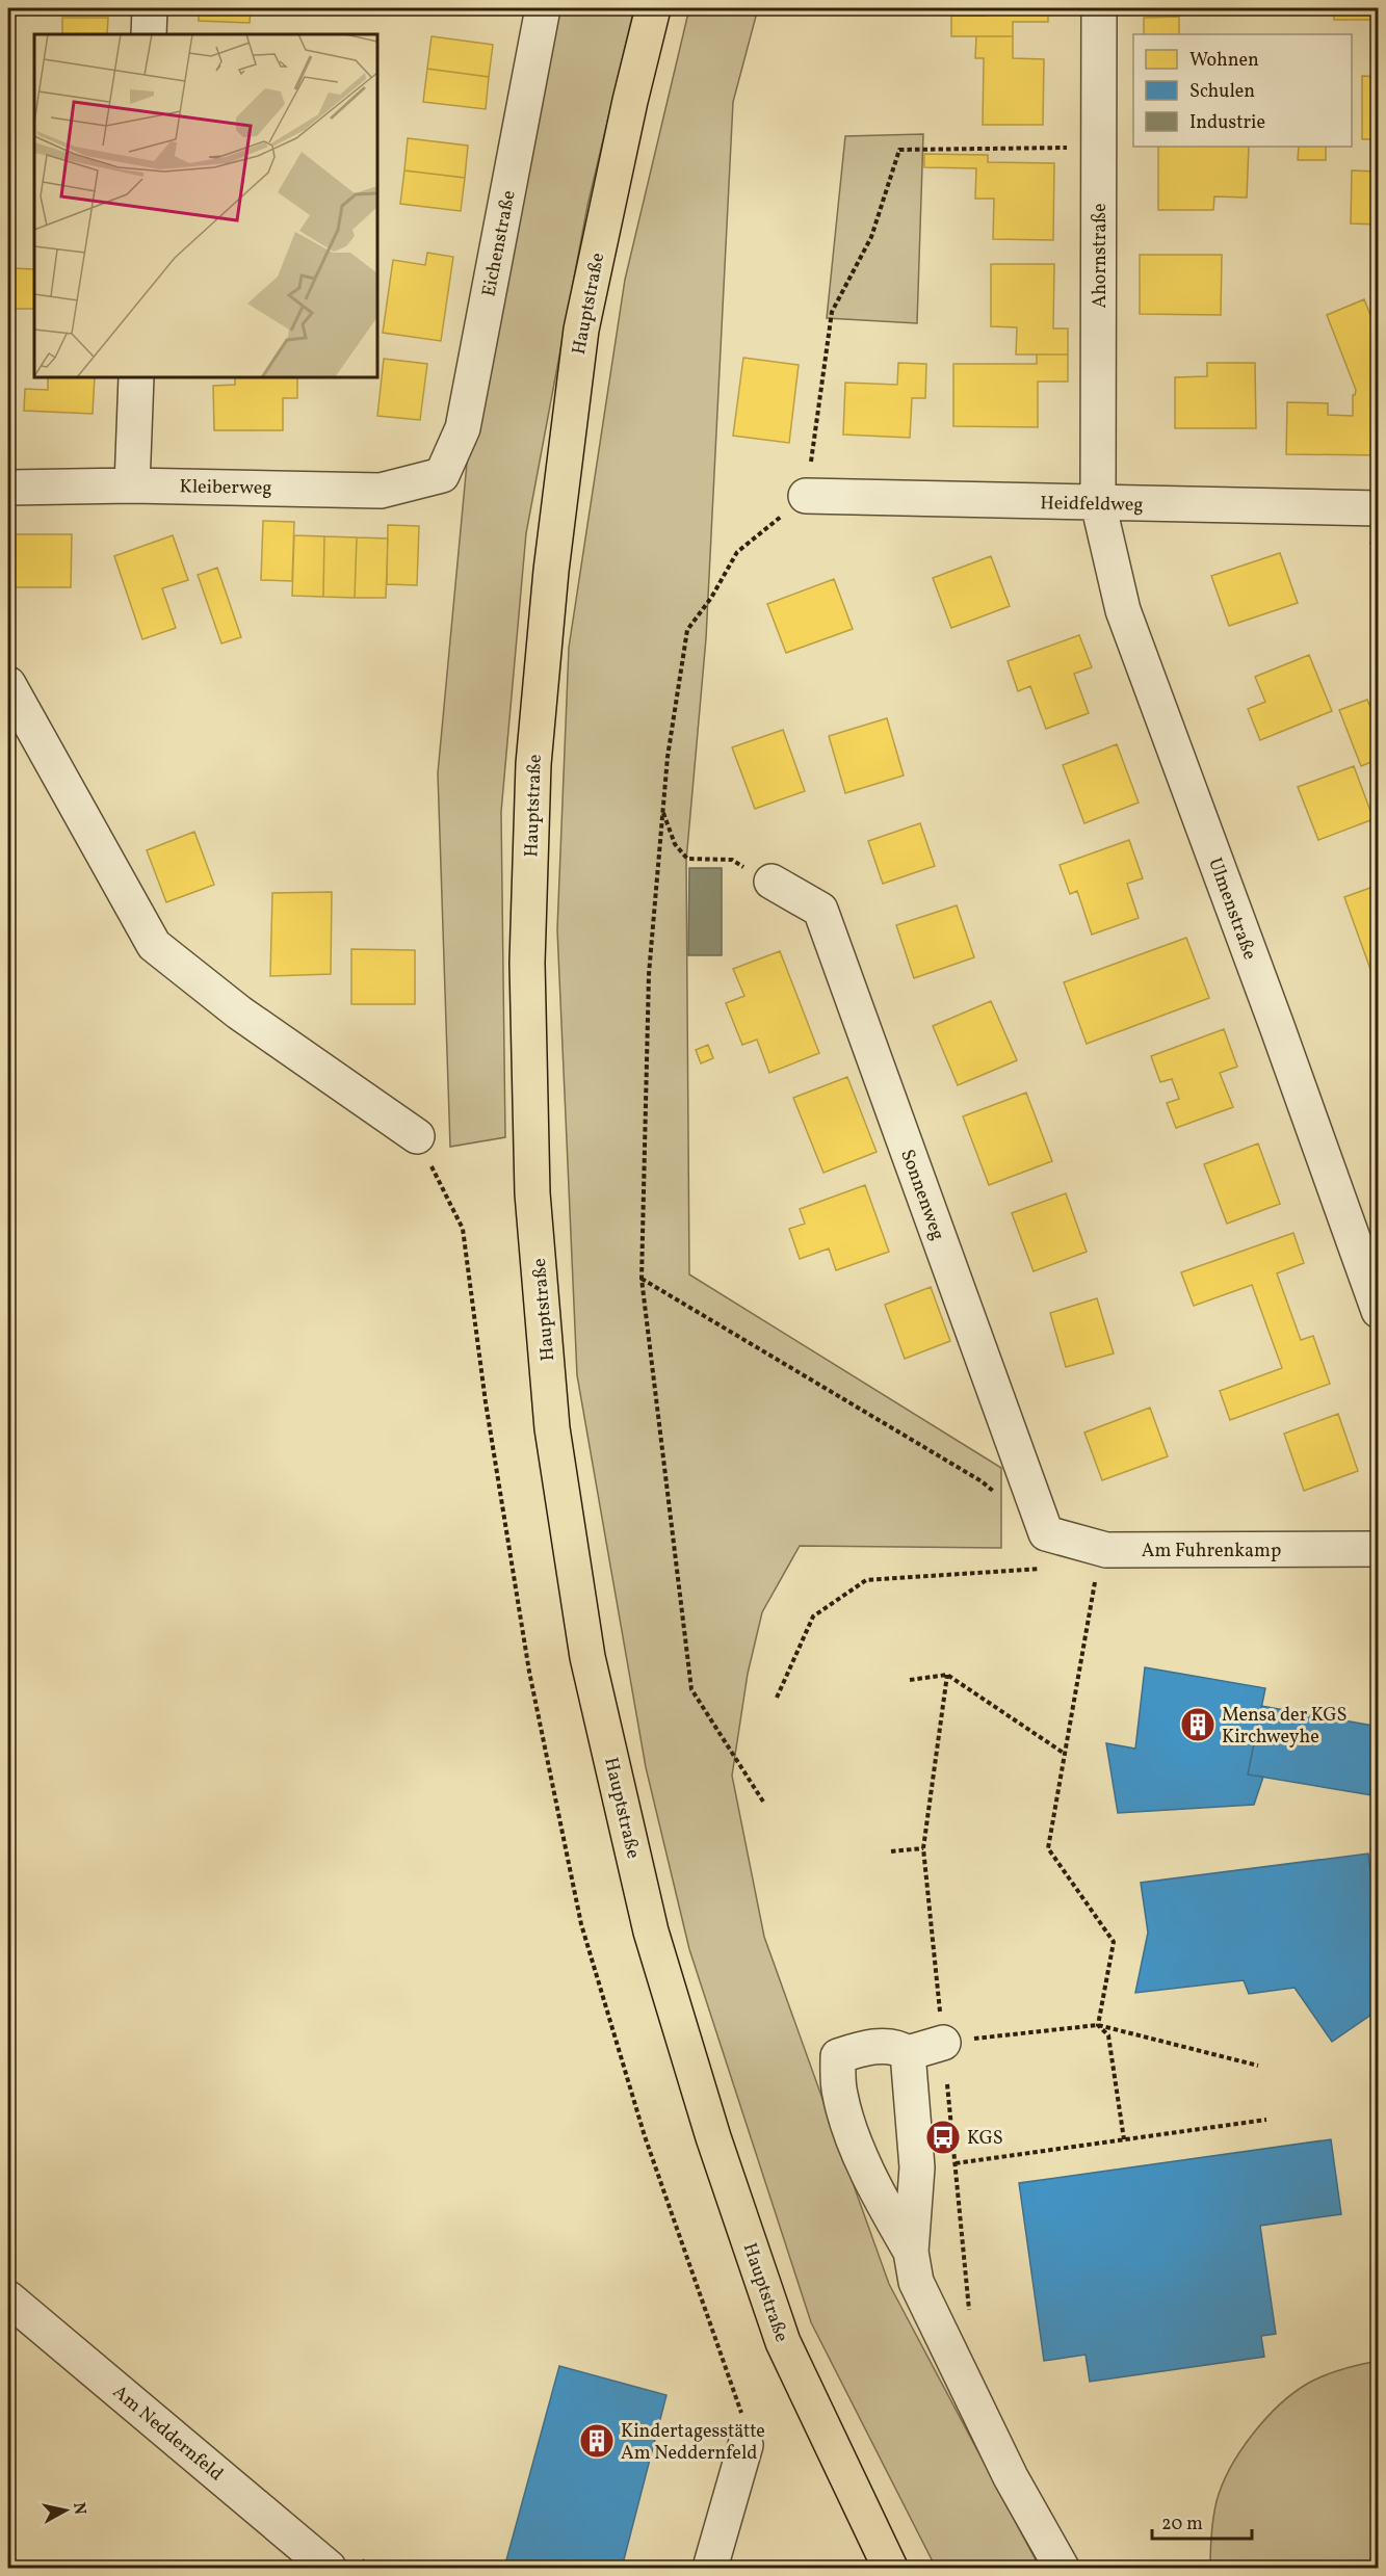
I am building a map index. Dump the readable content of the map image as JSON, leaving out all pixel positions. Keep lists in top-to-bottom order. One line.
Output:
{"streets":{"main road":["Hauptstraße"],"street":["Eichenstraße","Ahornstraße","Kleiberweg","Heidfeldweg","Ulmenstraße","Sonnenweg","Am Fuhrenkamp","Am Neddernfeld"]},"crossings":[["Eichenstraße","Kleiberweg"],["Ahornstraße","Heidfeldweg"],["Ahornstraße","Ulmenstraße"],["Heidfeldweg","Ulmenstraße"],["Sonnenweg","Am Fuhrenkamp"]],"places":{"building":["Mensa der KGS Kirchweyhe","Kindertagesstätte Am Neddernfeld"],"bus stop":["KGS"]},"legend":["Wohnen","Schulen","Industrie"],"scale_bar":"20 m","north":"right"}
